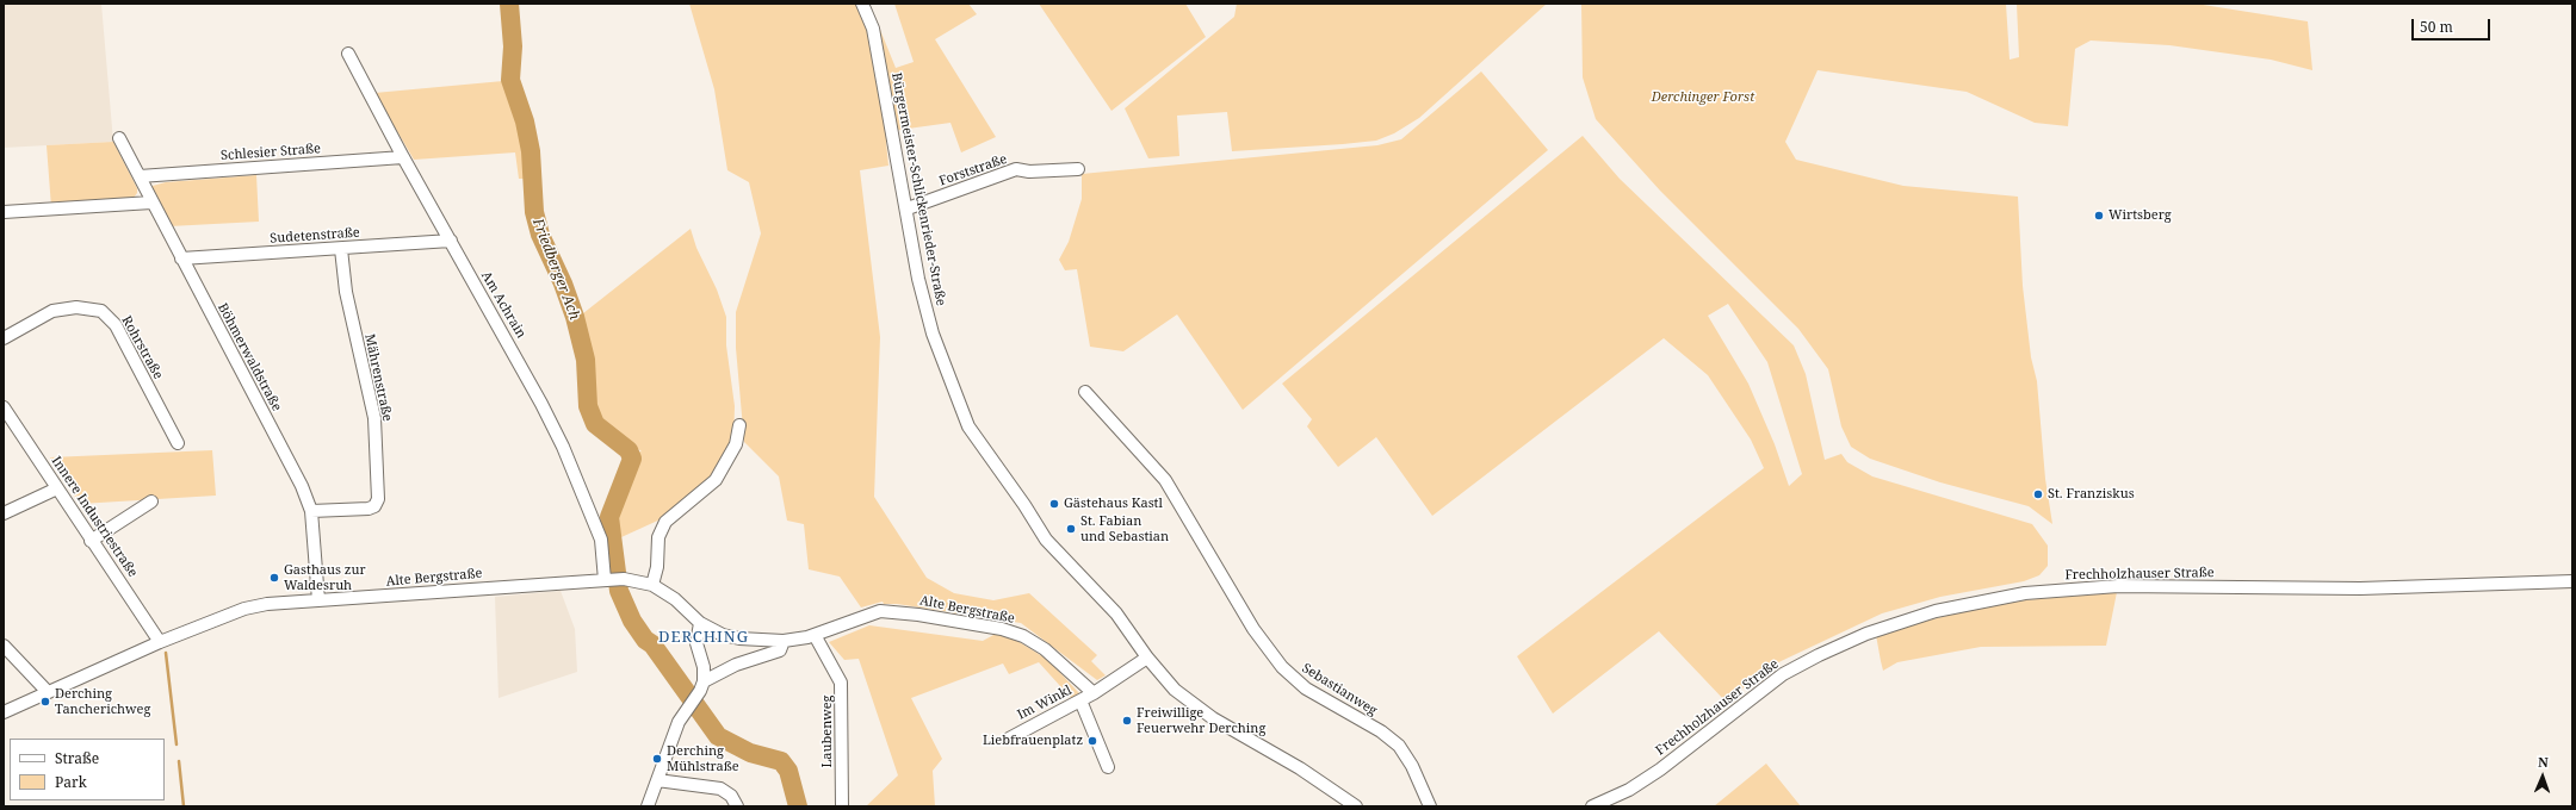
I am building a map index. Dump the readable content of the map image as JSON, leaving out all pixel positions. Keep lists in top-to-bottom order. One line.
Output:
{"streets":{"street":["Schlesier Straße","Forststraße","Bürgermeister-Schlickenrieder-Straße","Sudetenstraße","Am Achrain","Rohrstraße","Böhmerwaldstraße","Mährenstraße","Innere Industriestraße","Frechholzhauser Straße","Alte Bergstraße","Sebastianweg","Im Winkl","Laubenweg"]},"crossings":[["Schlesier Straße","Am Achrain"],["Schlesier Straße","Böhmerwaldstraße"],["Forststraße","Bürgermeister-Schlickenrieder-Straße"],["Sudetenstraße","Am Achrain"],["Sudetenstraße","Böhmerwaldstraße"],["Sudetenstraße","Mährenstraße"],["Am Achrain","Alte Bergstraße"],["Böhmerwaldstraße","Mährenstraße"],["Böhmerwaldstraße","Alte Bergstraße"],["Innere Industriestraße","Alte Bergstraße"],["Alte Bergstraße","Im Winkl"],["Alte Bergstraße","Laubenweg"]],"districts":["DERCHING"],"water":["Friedberger Ach"],"parks":["Derchinger Forst"],"places":["Wirtsberg","St. Franziskus","Gästehaus Kastl","St. Fabian und Sebastian","Gasthaus zur Waldesruh","Derching Tancherichweg","Freiwillige Feuerwehr Derching","Liebfrauenplatz","Derching Mühlstraße"],"legend":["Straße","Park"],"scale_bar":"50 m","north":"top"}
